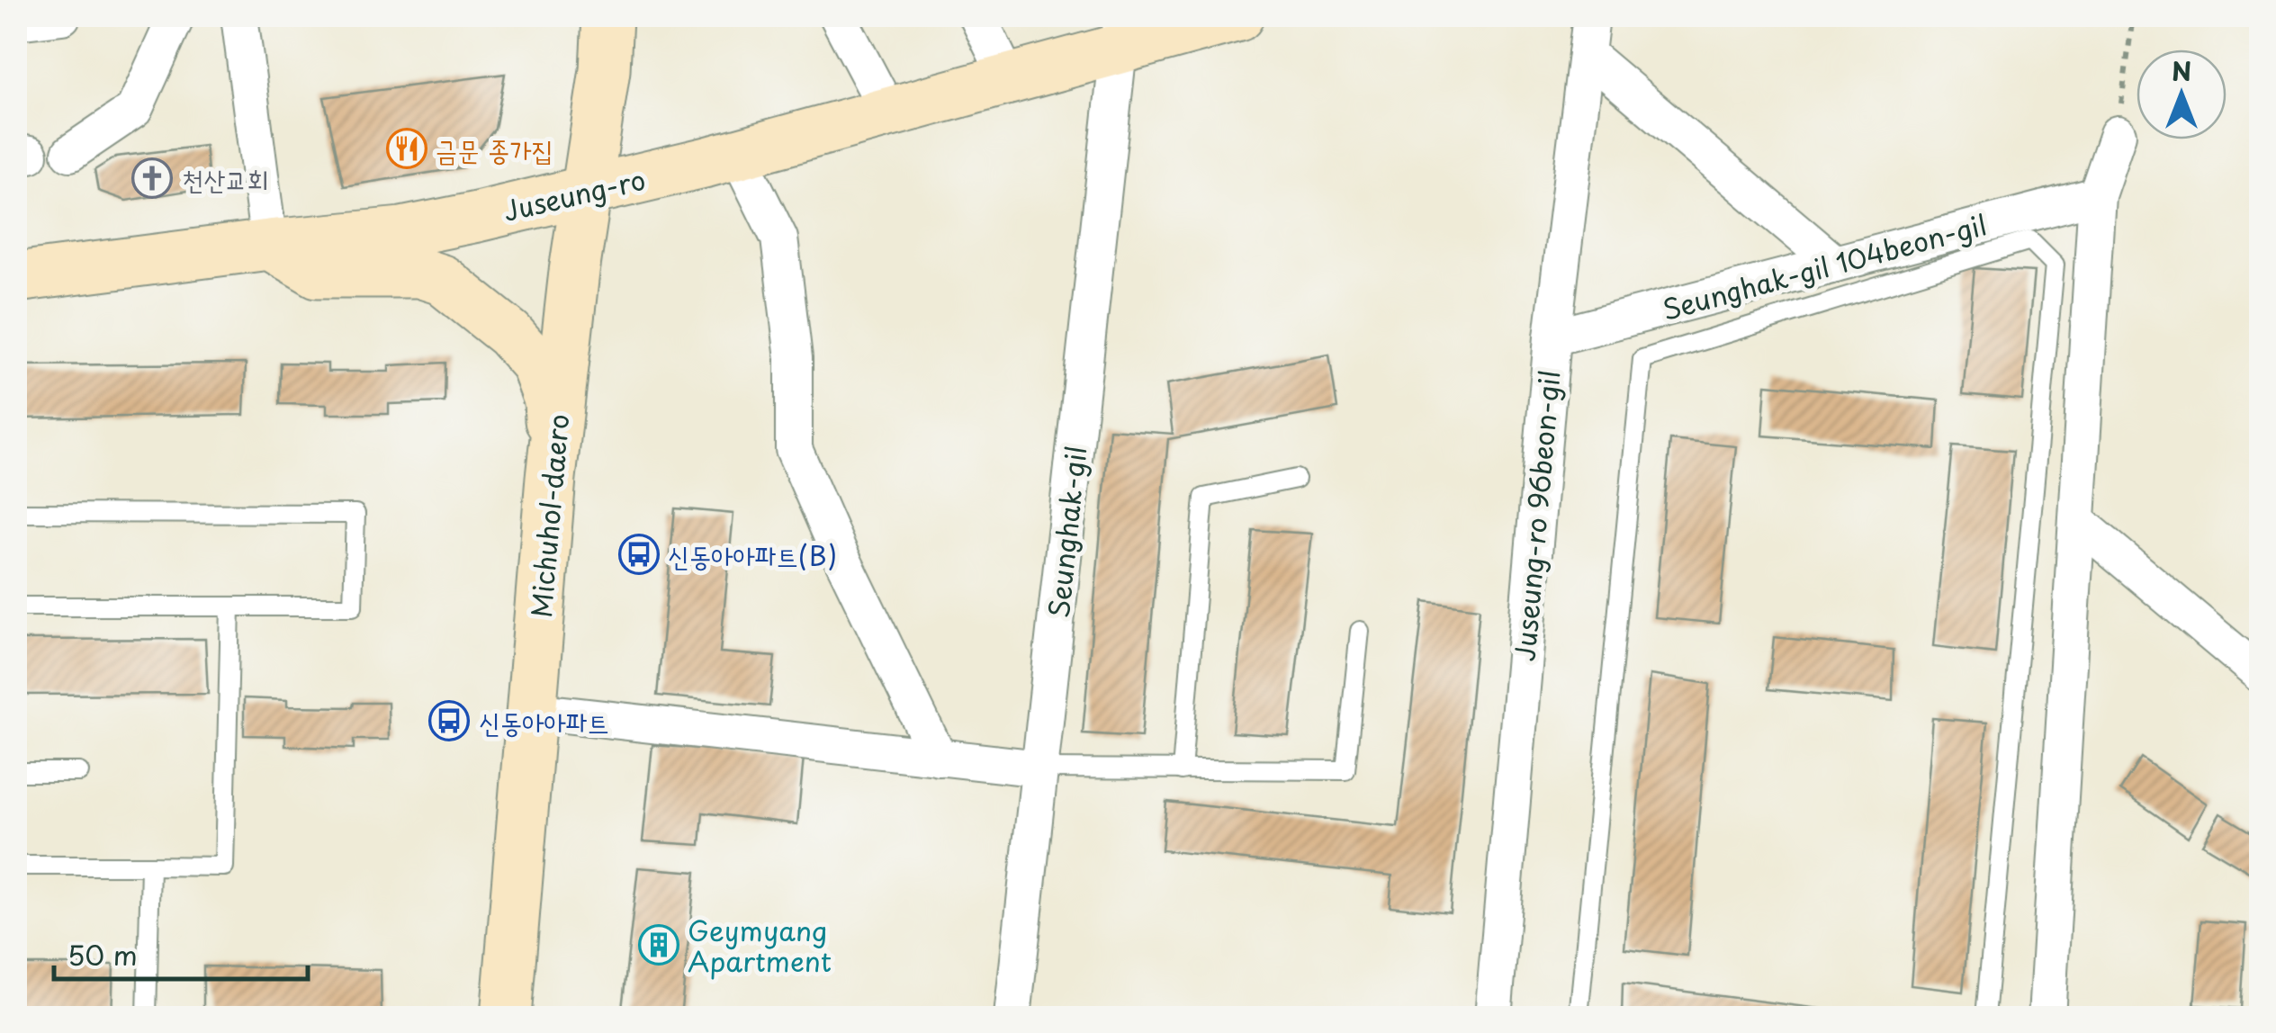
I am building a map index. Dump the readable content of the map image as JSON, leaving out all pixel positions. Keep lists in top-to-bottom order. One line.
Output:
{"streets":{"street":["Juseung-ro","Seunghak-gil 104beon-gil","Michuhol-daero","Juseung-ro 96beon-gil","Seunghak-gil"]},"crossings":[["Juseung-ro","Michuhol-daero"],["Juseung-ro","Seunghak-gil"],["Seunghak-gil 104beon-gil","Juseung-ro 96beon-gil"]],"places":{"restaurant":["금문 종가집"],"church":["천산교회"],"bus stop":["신동아아파트(B)","신동아아파트"],"building":["Geymyang Apartment"]},"scale_bar":"50 m","north":"top"}
